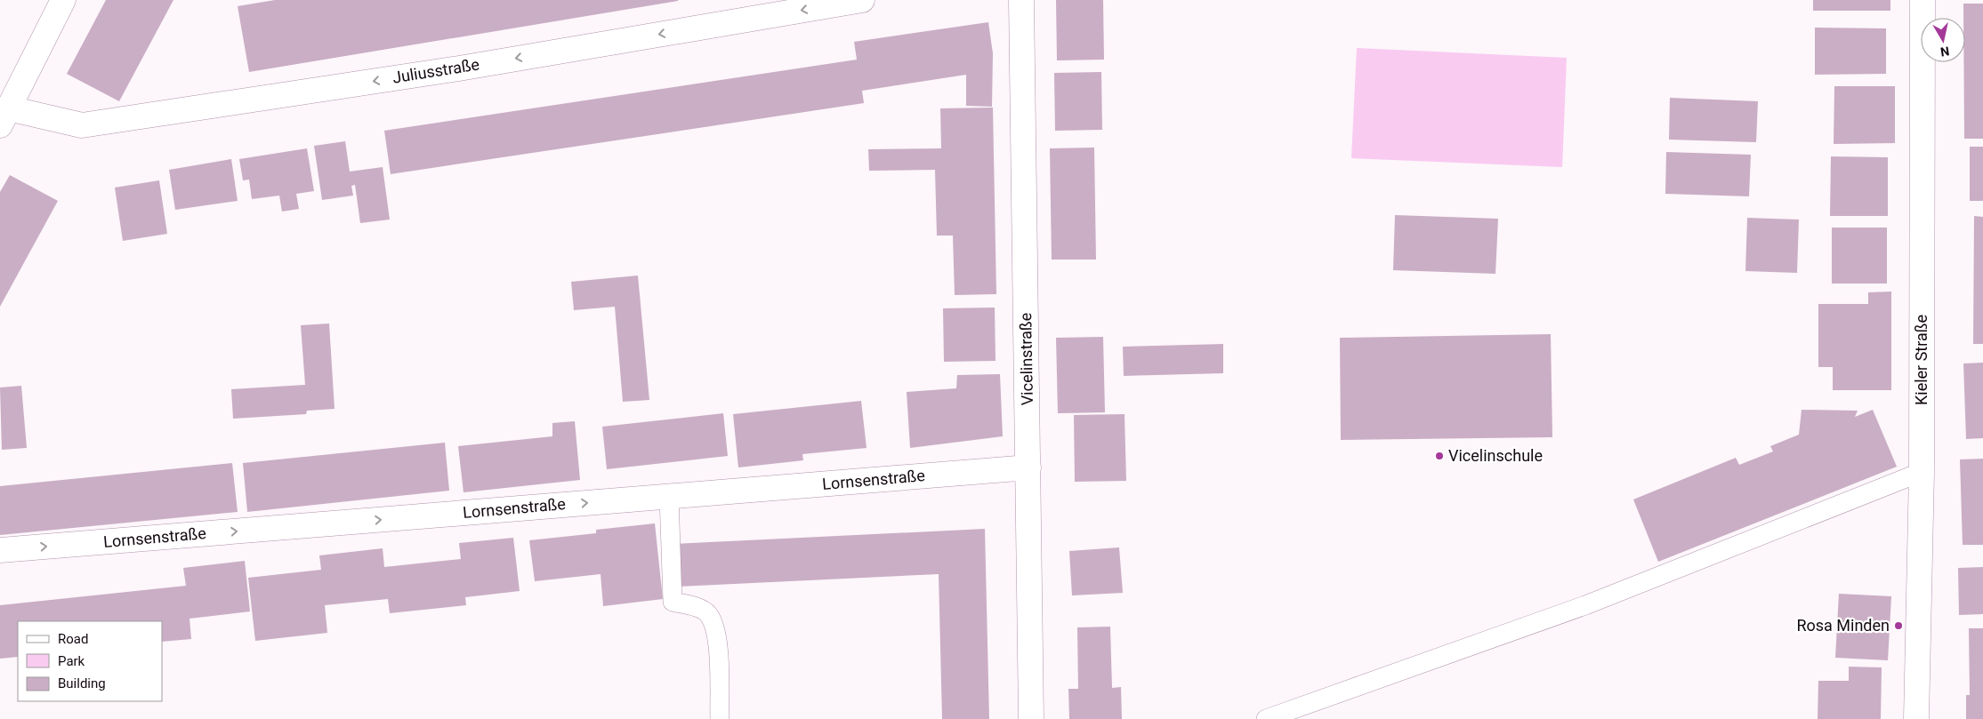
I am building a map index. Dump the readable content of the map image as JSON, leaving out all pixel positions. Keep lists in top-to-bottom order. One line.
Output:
{"streets":{"street":["Juliusstraße","Vicelinstraße","Kieler Straße","Lornsenstraße"]},"crossings":[["Vicelinstraße","Lornsenstraße"]],"one_way":["Juliusstraße","Lornsenstraße"],"places":["Vicelinschule","Rosa Minden"],"legend":["Road","Park","Building"],"north":"bottom"}
